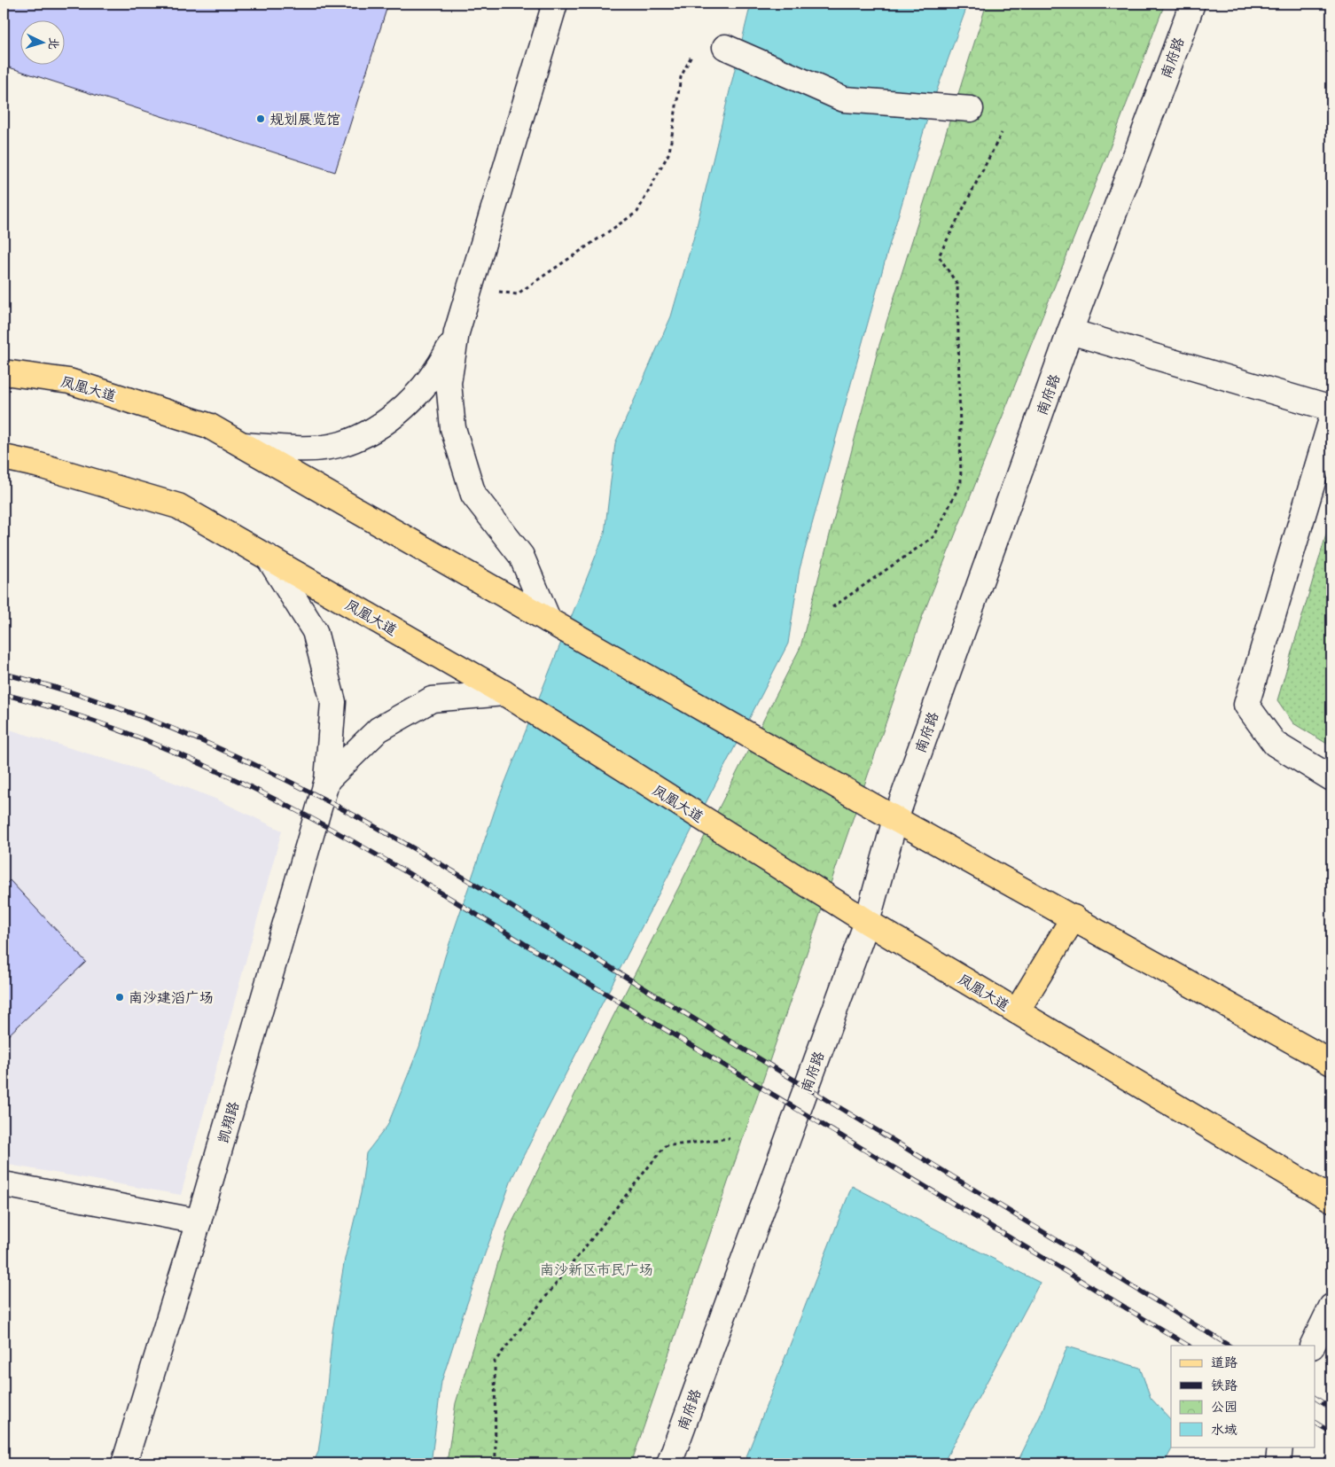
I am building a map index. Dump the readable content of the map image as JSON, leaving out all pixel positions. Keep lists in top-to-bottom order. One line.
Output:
{"streets":{"main road":["凤凰大道"],"street":["南府路","凯翔路"]},"crossings":[["南府路","凤凰大道"],["凤凰大道","凯翔路"]],"parks":["南沙新区市民广场"],"places":["规划展览馆","南沙建滔广场"],"legend":["道路","铁路","公园","水域"],"north":"right"}
